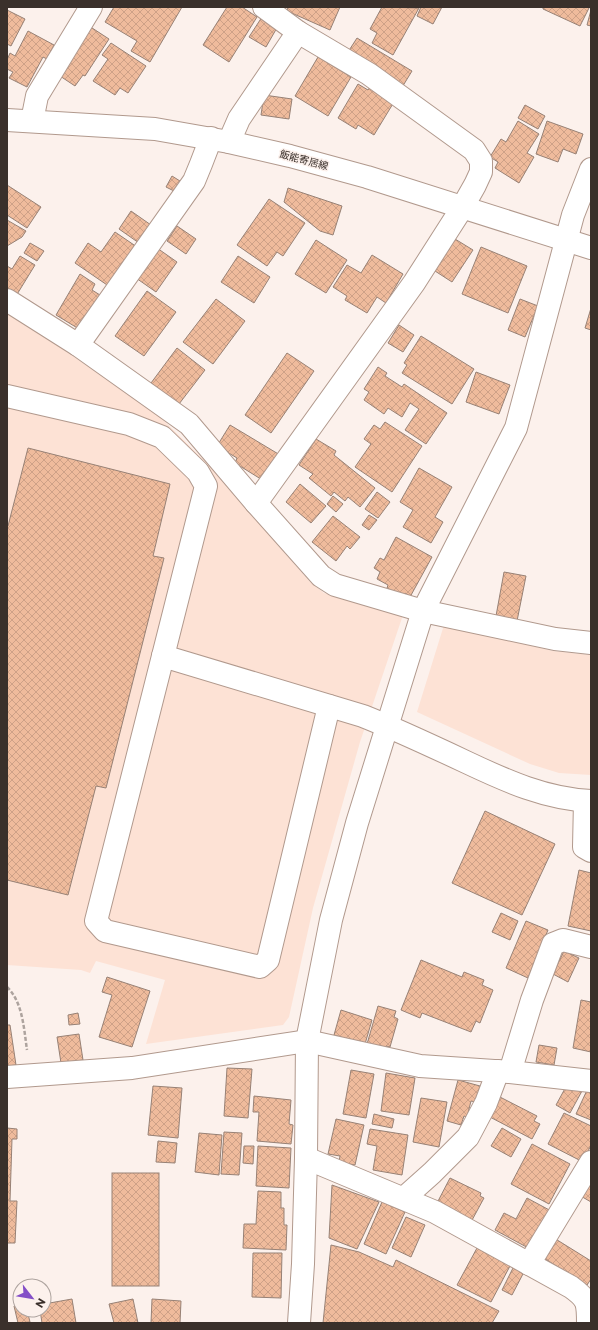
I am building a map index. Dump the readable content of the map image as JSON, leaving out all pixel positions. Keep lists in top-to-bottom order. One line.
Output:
{"streets":{"street":["飯能寄居線"]},"north":"bottom right"}
